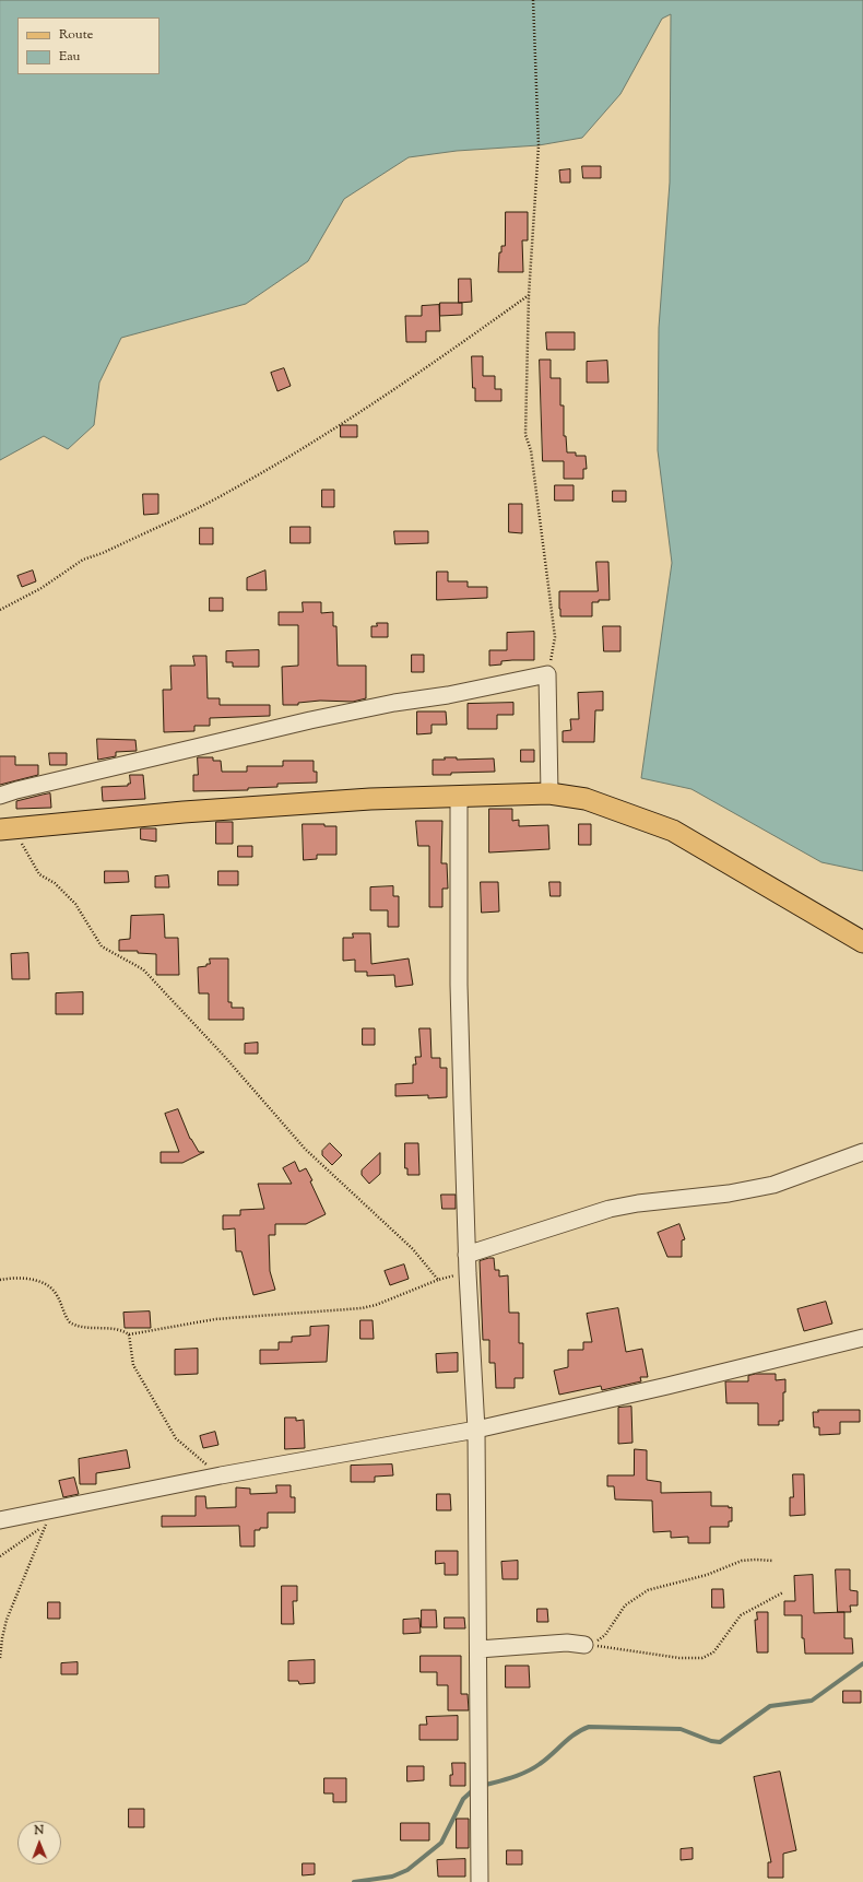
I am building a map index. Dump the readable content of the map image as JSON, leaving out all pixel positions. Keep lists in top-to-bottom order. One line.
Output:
{"legend":["Route","Eau"],"north":"top"}
